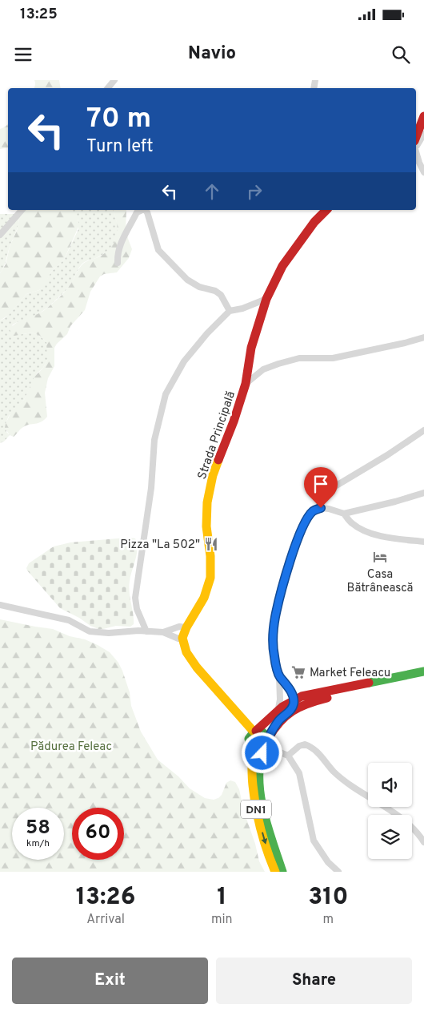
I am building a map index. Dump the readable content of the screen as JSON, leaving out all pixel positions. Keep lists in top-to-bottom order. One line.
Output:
{"streets":{"main road":["Strada Principală","DN1"]},"parks":["Pădurea Feleac"],"places":{"restaurant":["Pizza \"La 502\""],"hotel":["Casa Bătrânească"],"supermarket":["Market Feleacu"]},"page":{"status":"13:25","header":"Navio","turn":["70 m","Turn left"],"speed":"58 km/h","limit":"60","eta":["13:26","Arrival","1","min","310","m"],"buttons":["Exit","Share"]}}
